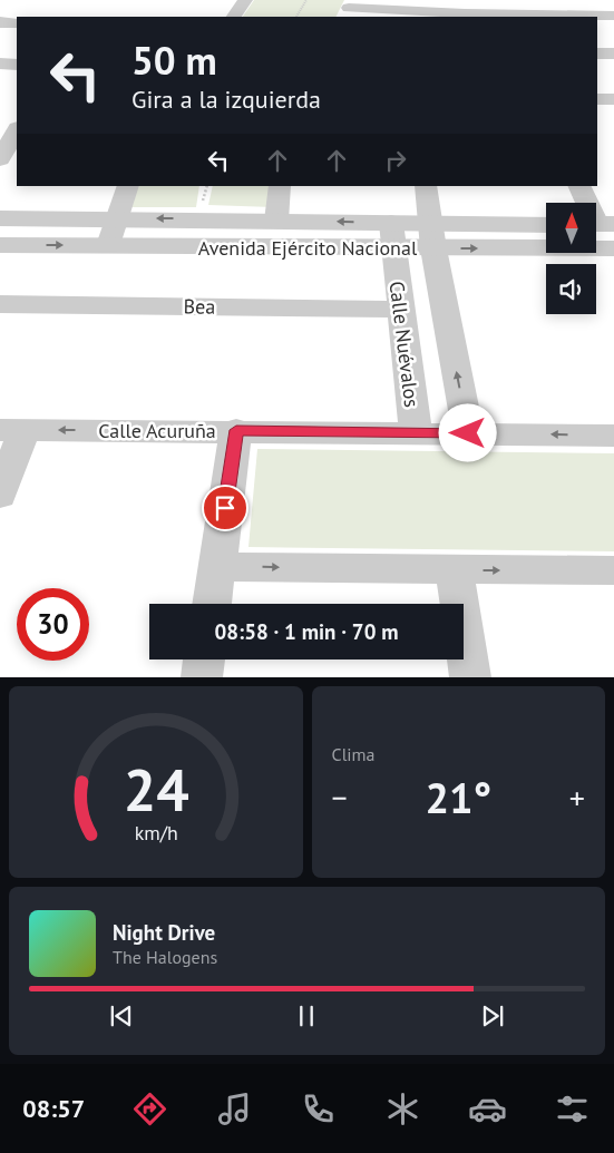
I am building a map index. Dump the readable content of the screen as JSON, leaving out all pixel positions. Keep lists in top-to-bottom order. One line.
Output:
{"streets":{"street":["Avenida Ejército Nacional","Bea","Calle Nuévalos","Calle Acuruña"]},"crossings":[["Avenida Ejército Nacional","Calle Nuévalos"],["Bea","Calle Nuévalos"],["Calle Nuévalos","Calle Acuruña"]],"north":"top","page":{"turn":["50 m","Gira a la izquierda"],"limit":"30","trip":"08:58 · 1 min · 70 m","tile":"Clima","heat":["−","21°","+"],"song":["Night Drive","The Halogens"],"tabs":"08:57","gauge":["24","km/h"]}}
